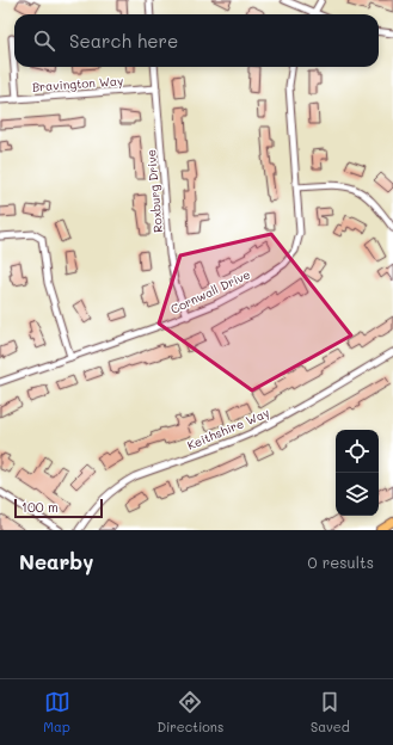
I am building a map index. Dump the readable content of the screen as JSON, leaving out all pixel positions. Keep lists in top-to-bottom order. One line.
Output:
{"streets":{"street":["Bravington Way","Roxburg Drive","Cornwall Drive","Keithshire Way"]},"crossings":[["Bravington Way","Roxburg Drive"],["Roxburg Drive","Cornwall Drive"]],"scale_bar":"100 m","page":{"search":"Search here","scale":"100 m","heading":["Nearby","0 results"],"nav":["Map","Directions","Saved"]}}
